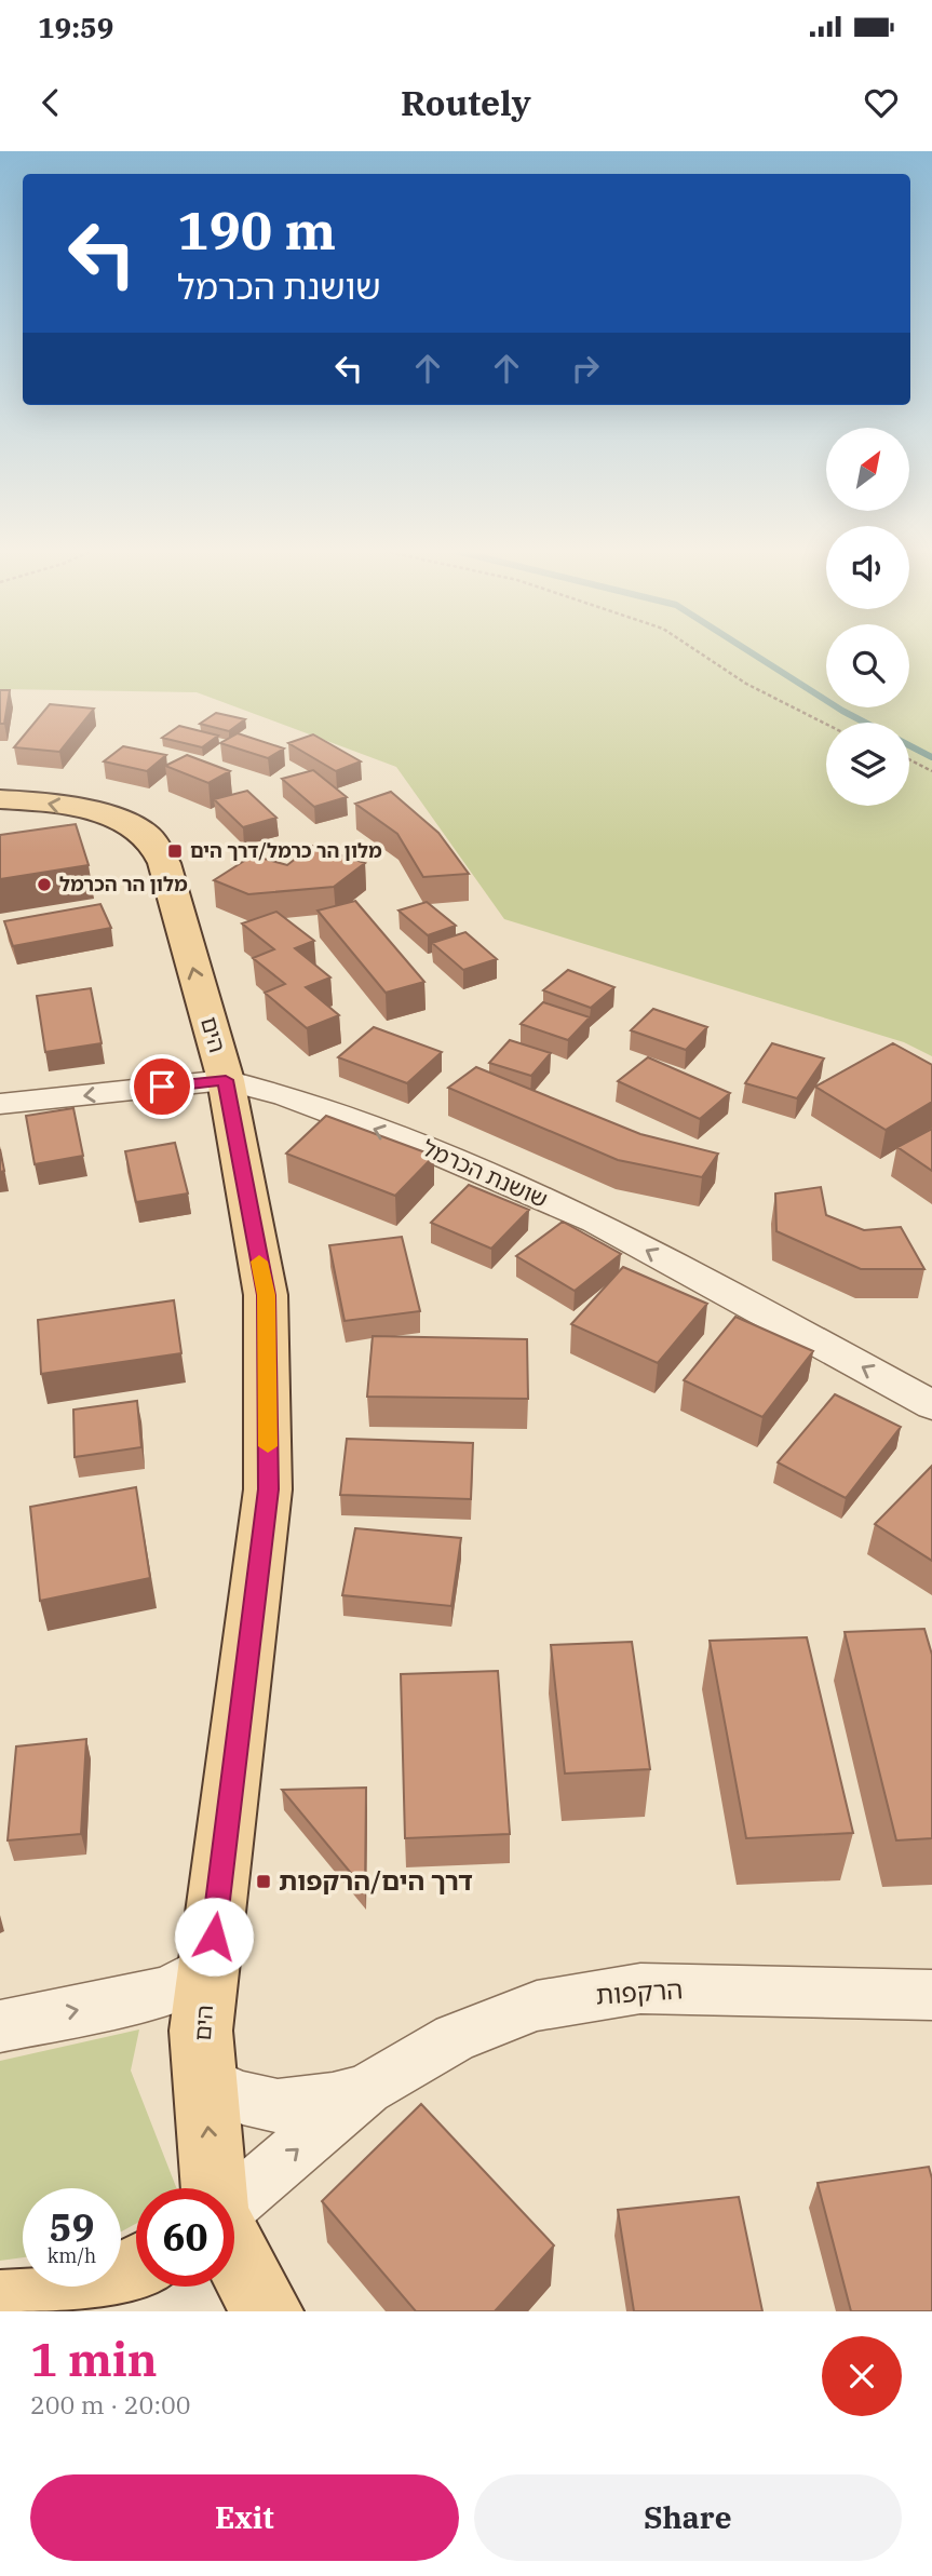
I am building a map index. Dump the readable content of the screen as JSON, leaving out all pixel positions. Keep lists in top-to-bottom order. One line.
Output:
{"streets":{"main road":["הים"],"street":["שושנת הכרמל","הרקפות"]},"crossings":[["הים","שושנת הכרמל"],["הים","הרקפות"]],"one_way":["שושנת הכרמל"],"places":{"transit":["מלון הר כרמל/דרך הים","דרך הים/הרקפות"],"other":["מלון הר הכרמל"]},"north":"top right","page":{"status":"19:59","header":"Routely","turn":["190 m","שושנת הכרמל"],"speed":"59 km/h","limit":"60","heading":["1 min","200 m · 20:00"],"buttons":["Exit","Share"]}}
